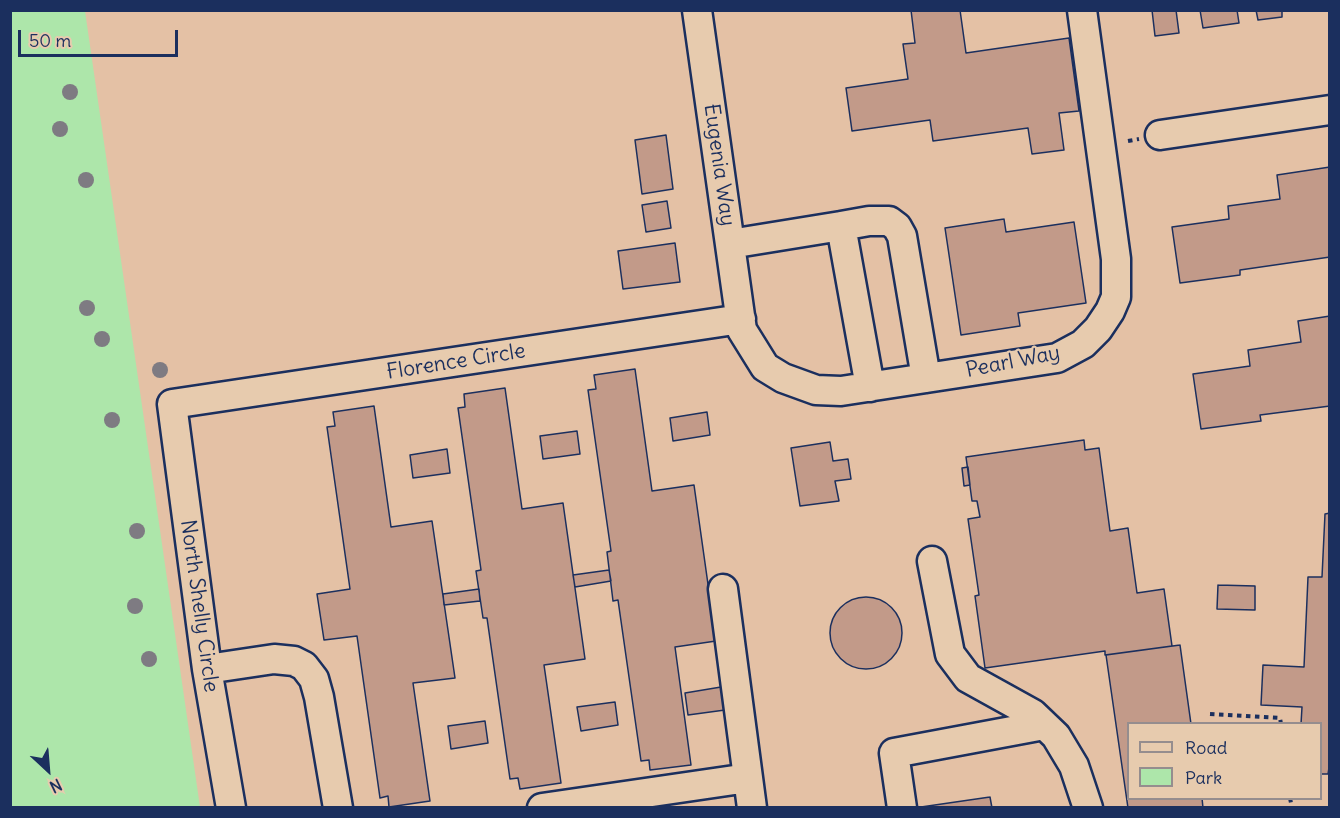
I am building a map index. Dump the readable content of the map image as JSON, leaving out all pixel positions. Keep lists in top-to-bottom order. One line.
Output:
{"streets":{"street":["Eugenia Way","Florence Circle","Pearl Way","North Shelly Circle"]},"crossings":[["Eugenia Way","Florence Circle"],["Eugenia Way","Pearl Way"],["Florence Circle","Pearl Way"],["Florence Circle","North Shelly Circle"]],"legend":["Road","Park"],"scale_bar":"50 m","north":"bottom right"}
